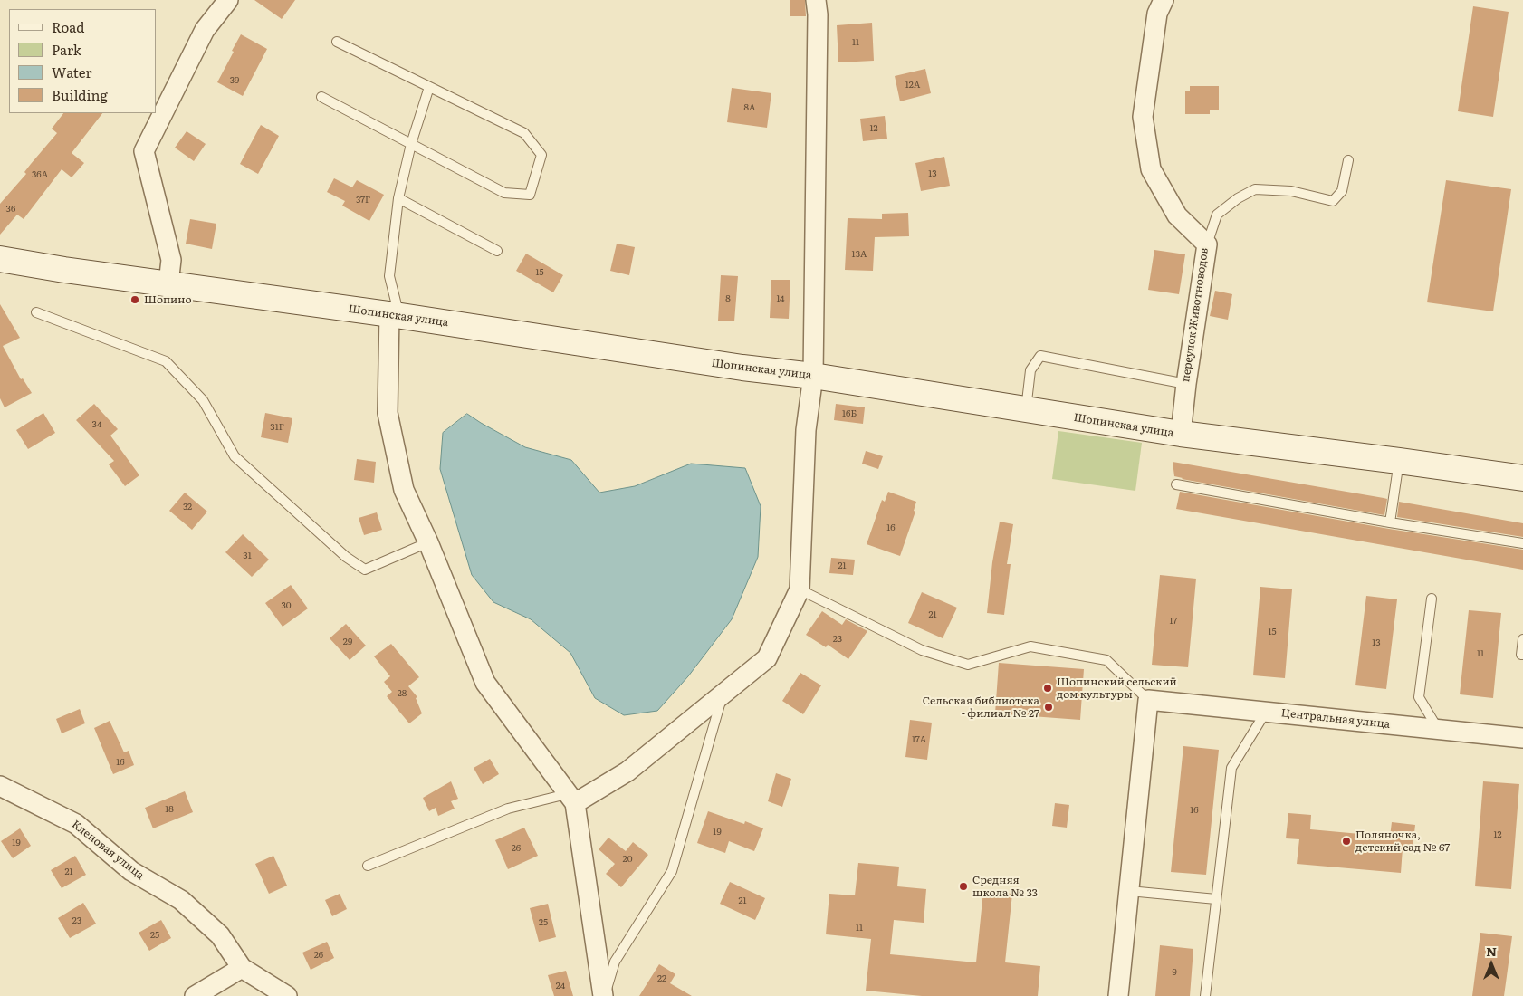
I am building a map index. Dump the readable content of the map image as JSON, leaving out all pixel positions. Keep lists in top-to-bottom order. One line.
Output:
{"streets":{"street":["переулок Животноводов","Шопинская улица","Центральная улица","Кленовая улица"]},"crossings":[["переулок Животноводов","Шопинская улица"]],"places":["Шопино","Шопинский сельский дом культуры","Сельская библиотека - филиал № 27","Поляночка, детский сад № 67","Средняя школа № 33"],"house_numbers":["11","39","12А","8А","12","13","36А","37Г","36","13А","15","8","14","16Б","34","31Г","32","16","31","21","30","21","17","15","23","29","13","11","28","17А","16","18","16","19","12","19","26","20","21","21","23","25","11","25","26","9","22","24"],"legend":["Road","Park","Water","Building"],"north":"top"}
